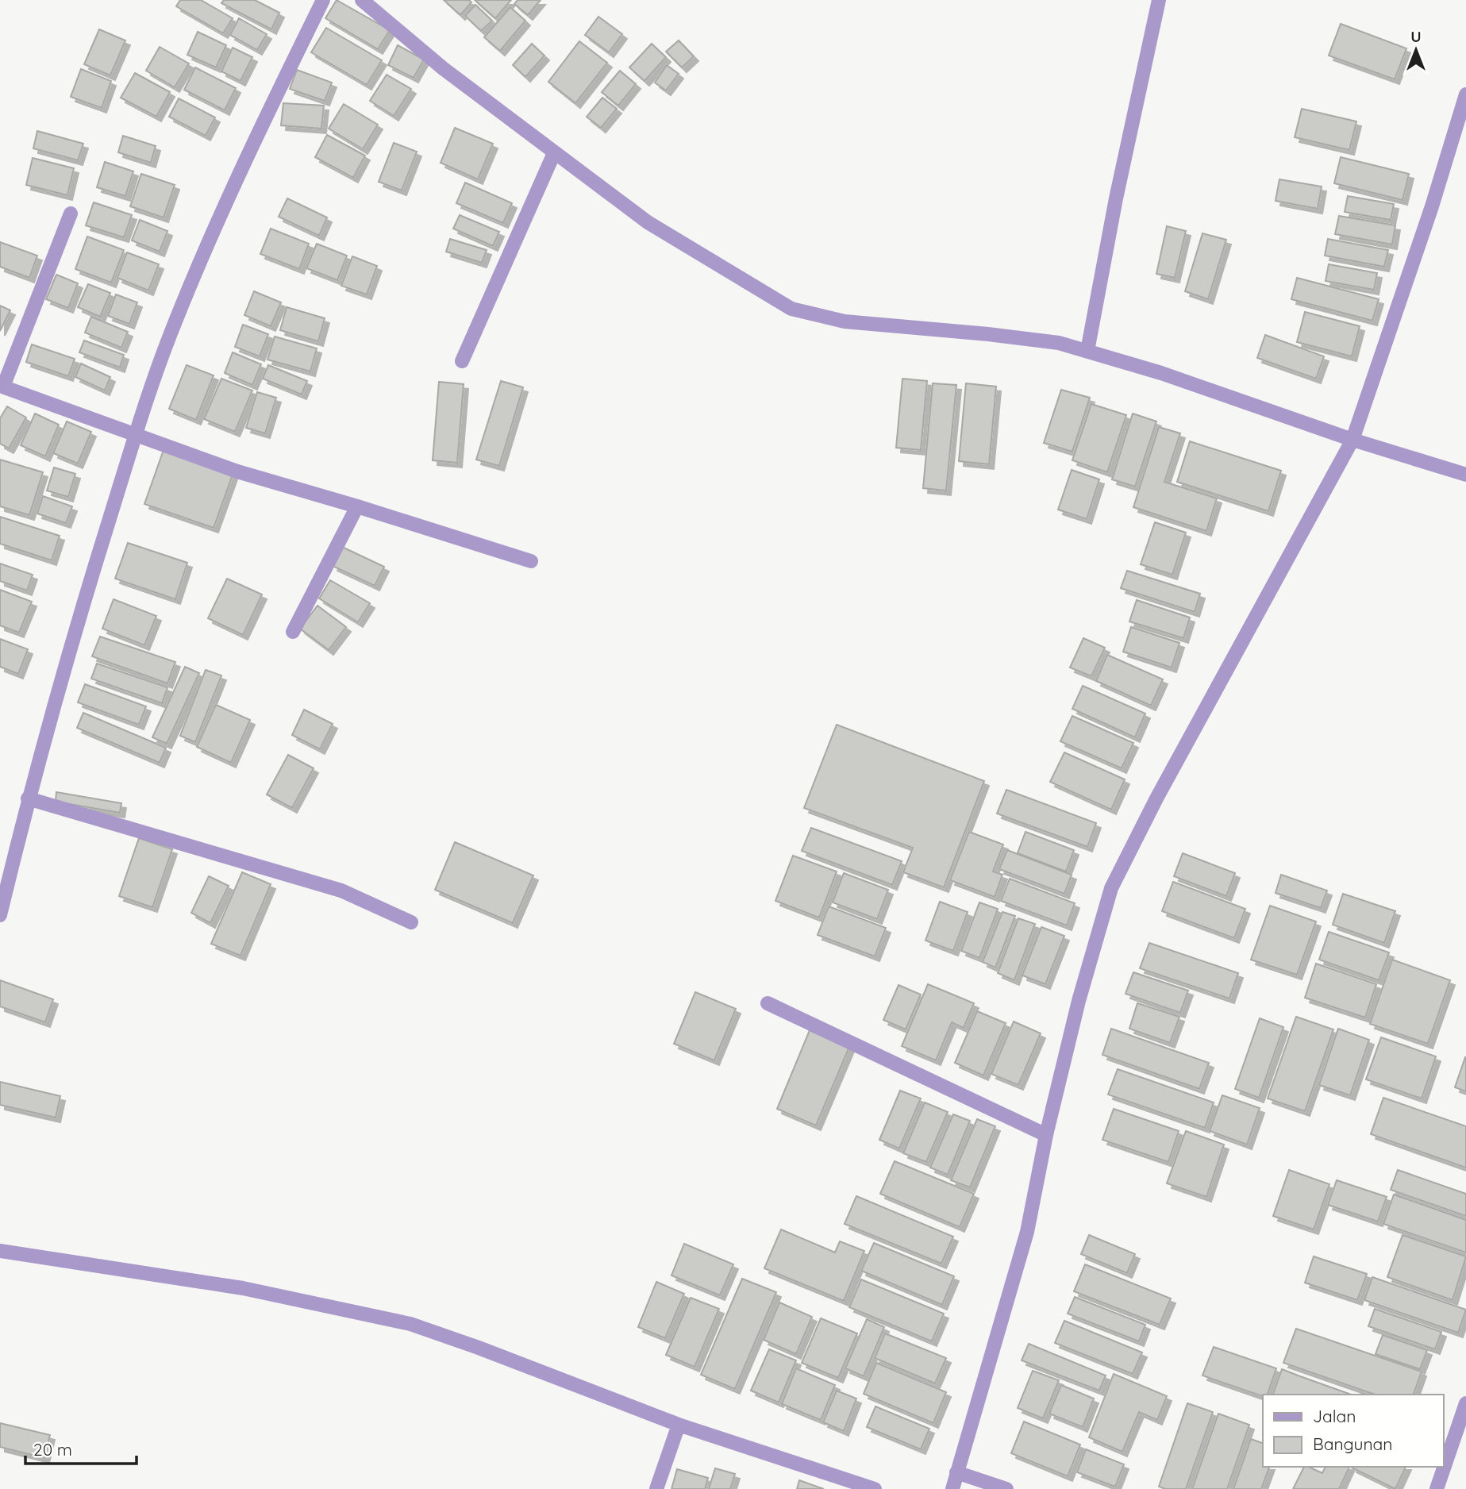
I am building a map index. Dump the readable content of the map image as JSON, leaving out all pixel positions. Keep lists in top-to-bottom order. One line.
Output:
{"legend":["Jalan","Bangunan"],"scale_bar":"20 m","north":"top"}
